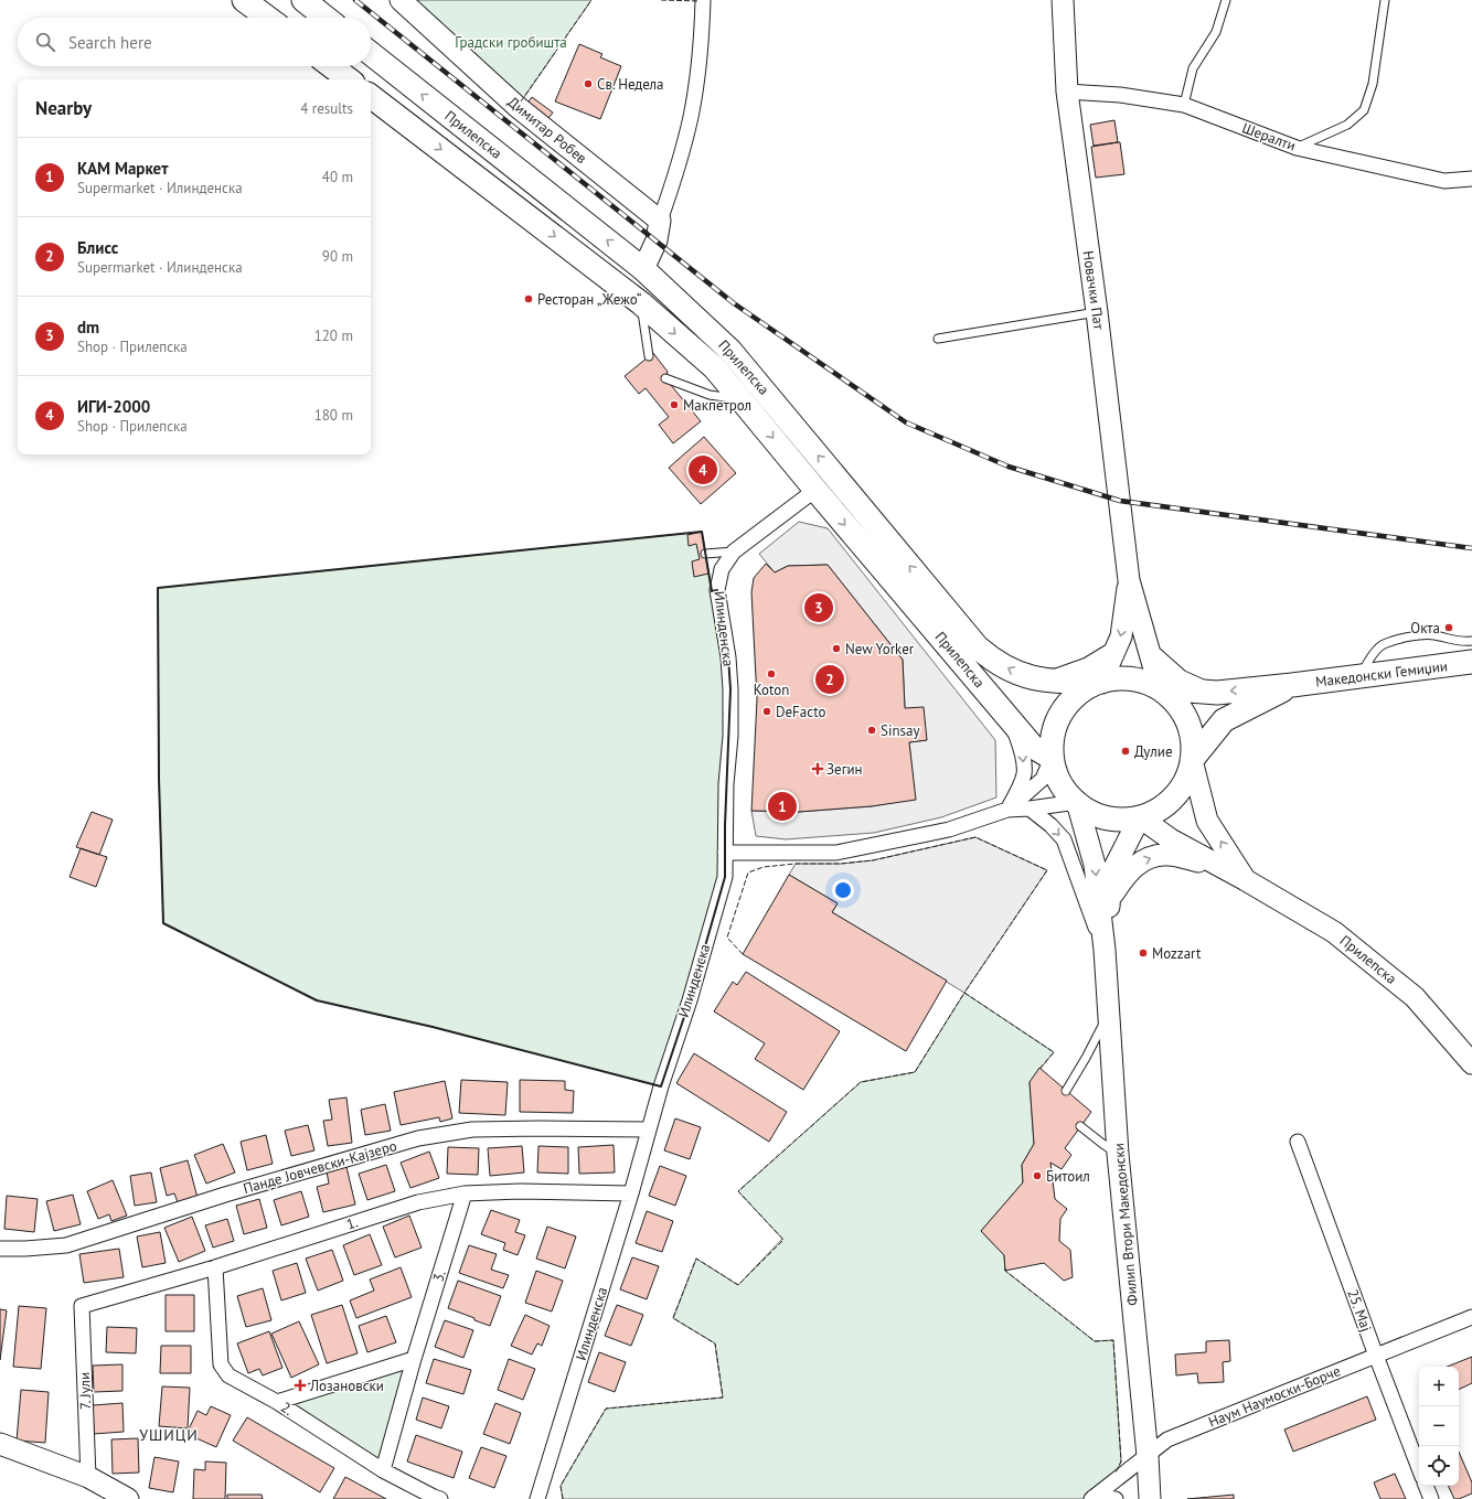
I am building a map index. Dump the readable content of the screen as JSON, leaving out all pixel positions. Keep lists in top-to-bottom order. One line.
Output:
{"streets":{"main road":["Димитар Робев","Прилепска","Новачки Пат","Македонски Гемиџии","Филип Втори Македонски"],"street":["Шералти","Илинденска","Панде Јовчевски-Кајзеро","1.","3.","25. Мај","7. Јули","Наум Наумоски-Борче","2."]},"crossings":[["Прилепска","Илинденска"],["Прилепска","Македонски Гемиџии"],["Шералти","Новачки Пат"],["Илинденска","Панде Јовчевски-Кајзеро"],["Илинденска","1."],["1.","3."],["1.","7. Јули"],["1.","2."],["Филип Втори Македонски","Наум Наумоски-Борче"],["3.","2."],["25. Мај","Наум Наумоски-Борче"]],"districts":["УШИЦИ"],"parks":["Градски гробишта"],"places":{"other":["Св. Недела","Ресторан „Жежо“","Макпетрол","Окта","New Yorker","Koton","DeFacto","Sinsay","Дулие","Mozzart","Битоил"],"health":["Зегин","Лозановски"]},"page":{"search":"Search here","heading":["Nearby","4 results"],"list":[{"mark":"1","name":"КАМ Маркет","note":"Supermarket · Илинденска","value":"40 m"},{"mark":"2","name":"Блисс","note":"Supermarket · Илинденска","value":"90 m"},{"mark":"3","name":"dm","note":"Shop · Прилепска","value":"120 m"},{"mark":"4","name":"ИГИ-2000","note":"Shop · Прилепска","value":"180 m"}],"pins":["4","3","2","1"],"map_buttons":["+","−"]}}
